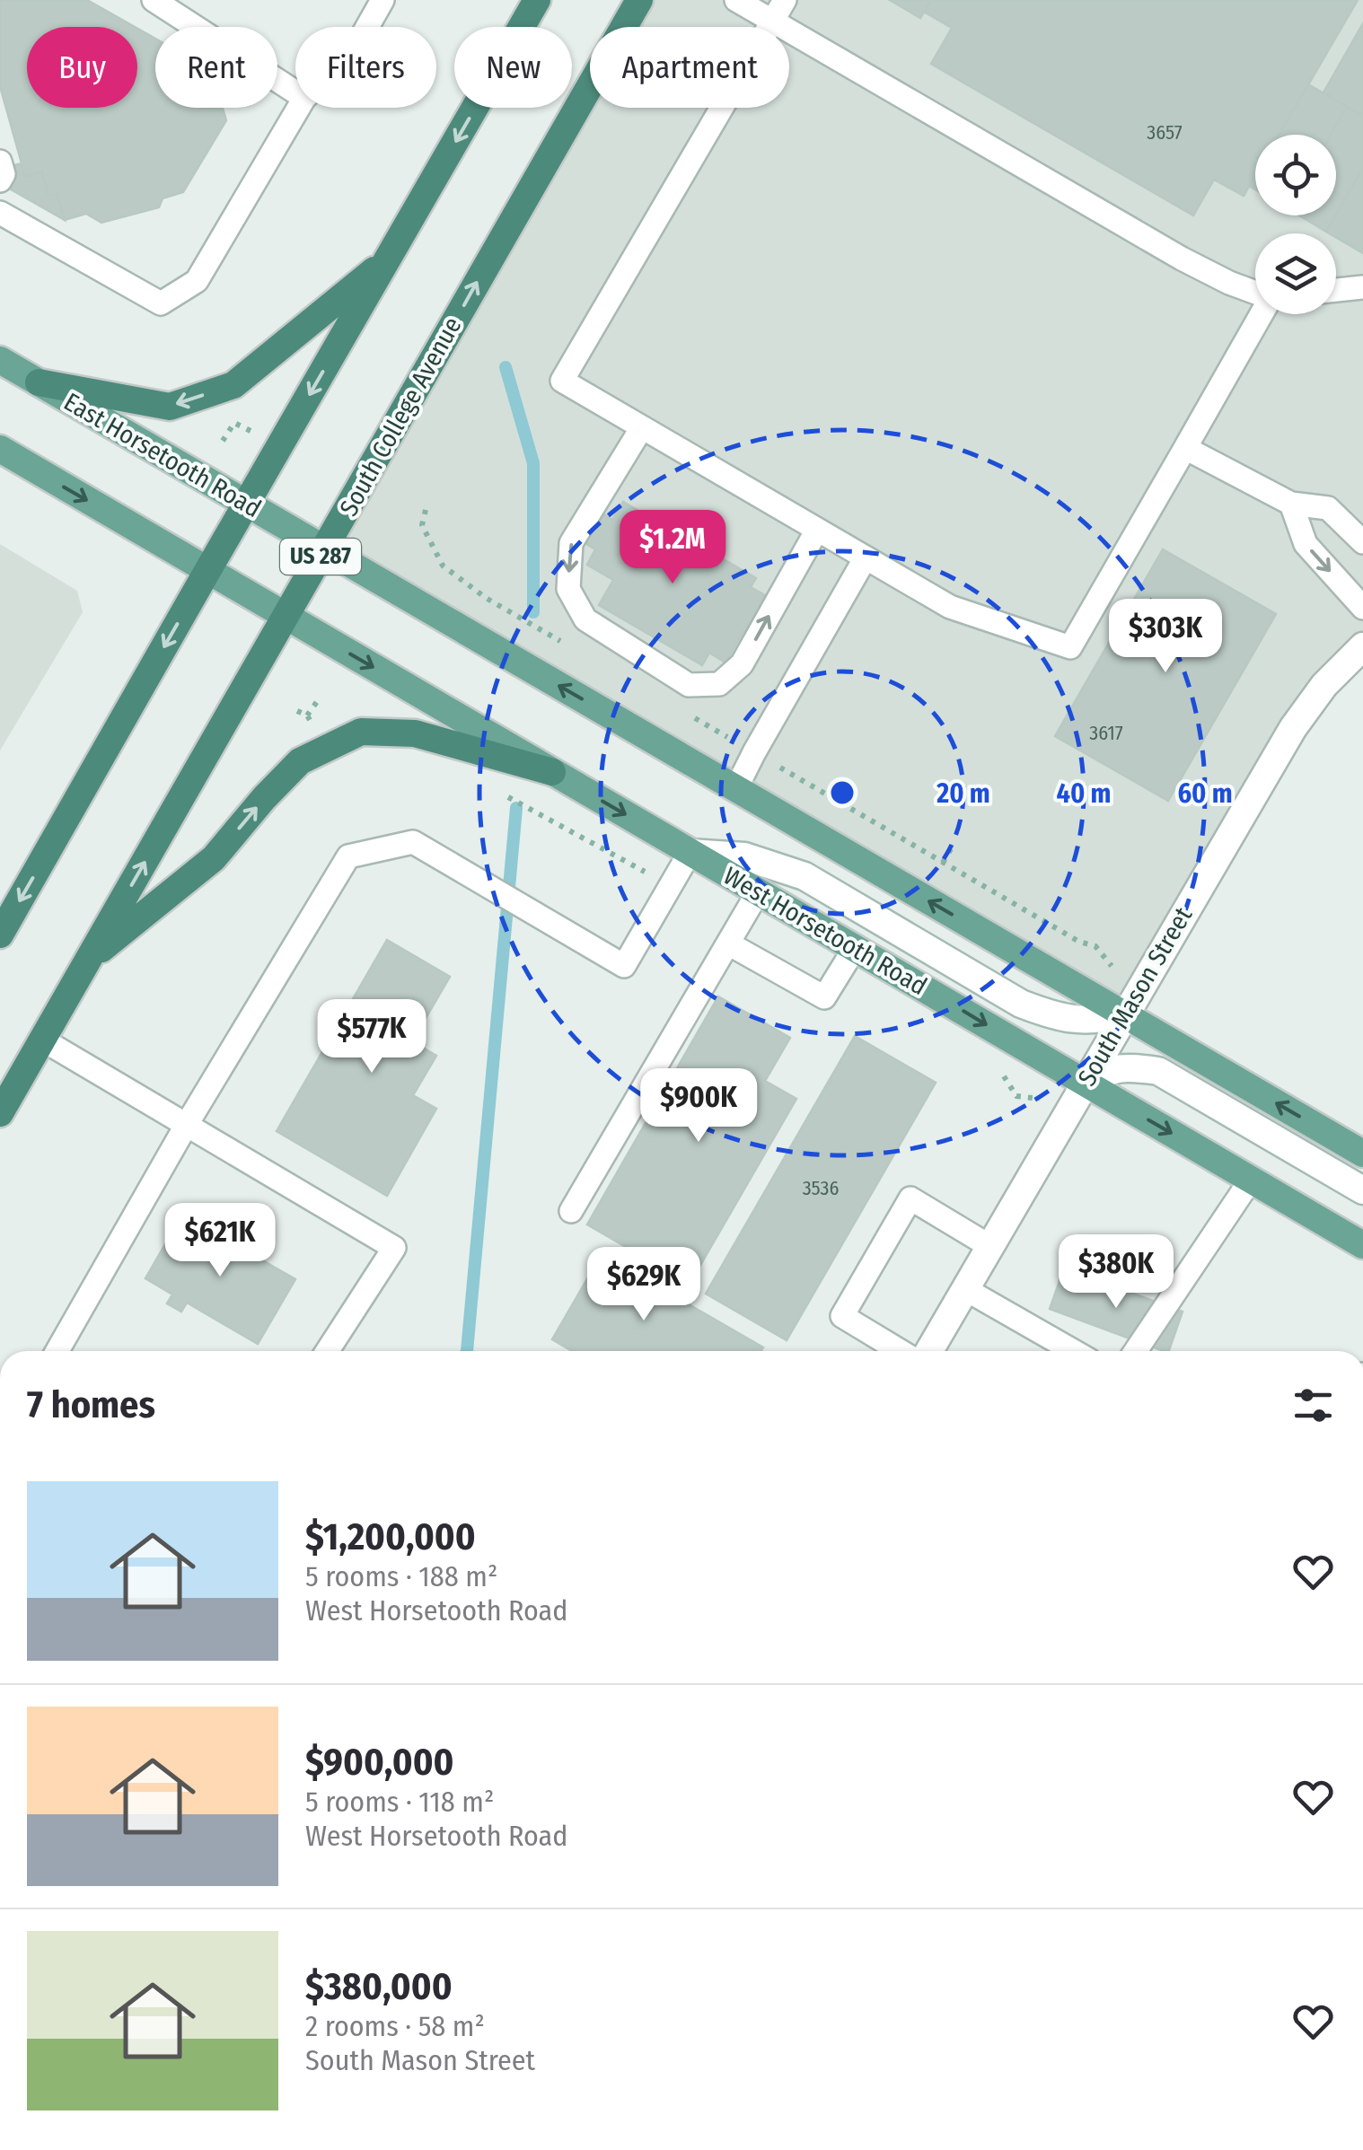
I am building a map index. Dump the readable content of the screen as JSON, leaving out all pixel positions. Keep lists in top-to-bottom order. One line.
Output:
{"streets":{"highway":["South College Avenue","US 287"],"main road":["East Horsetooth Road","West Horsetooth Road"],"street":["South Mason Street"]},"crossings":[["South College Avenue","East Horsetooth Road"],["South College Avenue","West Horsetooth Road"],["West Horsetooth Road","South Mason Street"]],"house_numbers":["3657","3617","3536"],"page":{"chip":["Buy","Rent","Filters","New","Apartment"],"price":["$1.2M","$303K","$577K","$900K","$621K","$380K","$629K"],"heading":"7 homes","list":[{"name":"$1,200,000","note":"5 rooms · 188 m² · West Horsetooth Road"},{"name":"$900,000","note":"5 rooms · 118 m² · West Horsetooth Road"},{"name":"$380,000","note":"2 rooms · 58 m² · South Mason Street"}]},"rings":["20 m","40 m","60 m"]}
